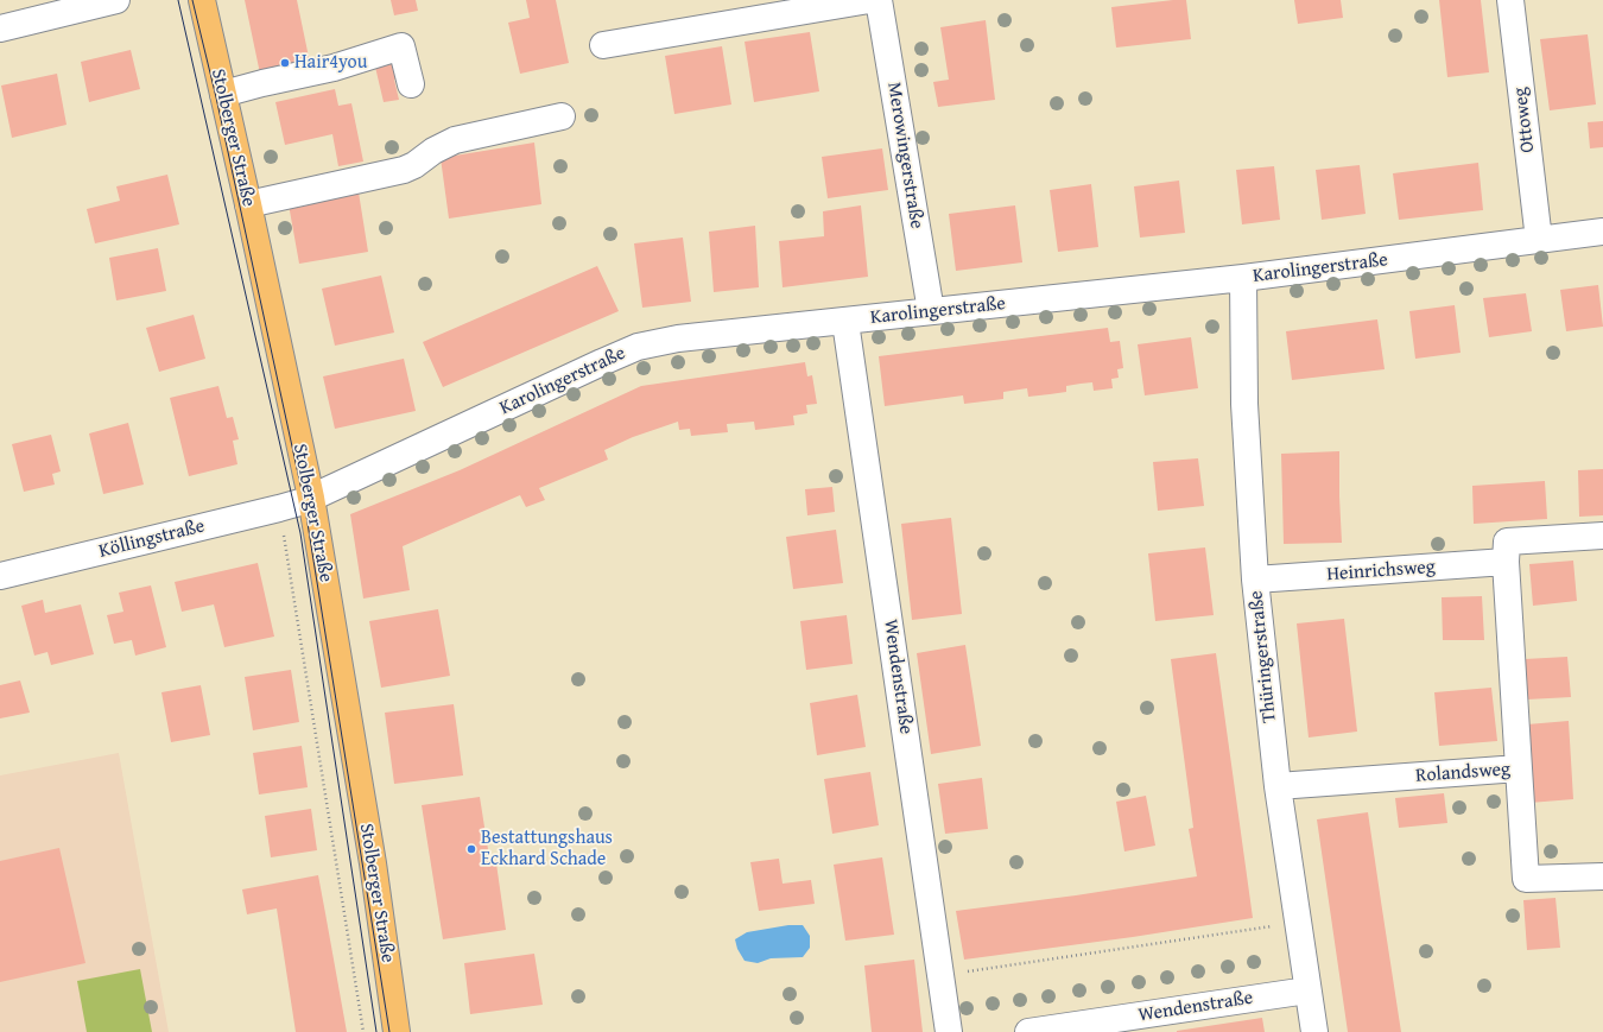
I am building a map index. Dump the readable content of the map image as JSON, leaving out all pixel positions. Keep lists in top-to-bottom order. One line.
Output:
{"streets":{"main road":["Stolberger Straße"],"street":["Ottoweg","Merowingerstraße","Karolingerstraße","Köllingstraße","Heinrichsweg","Thüringerstraße","Wendenstraße","Rolandsweg"]},"crossings":[["Ottoweg","Karolingerstraße"],["Stolberger Straße","Karolingerstraße"],["Stolberger Straße","Köllingstraße"],["Merowingerstraße","Karolingerstraße"],["Karolingerstraße","Köllingstraße"],["Karolingerstraße","Thüringerstraße"],["Karolingerstraße","Wendenstraße"],["Heinrichsweg","Thüringerstraße"],["Thüringerstraße","Wendenstraße"],["Thüringerstraße","Rolandsweg"]],"places":["Hair4you","Bestattungshaus Eckhard Schade"]}
